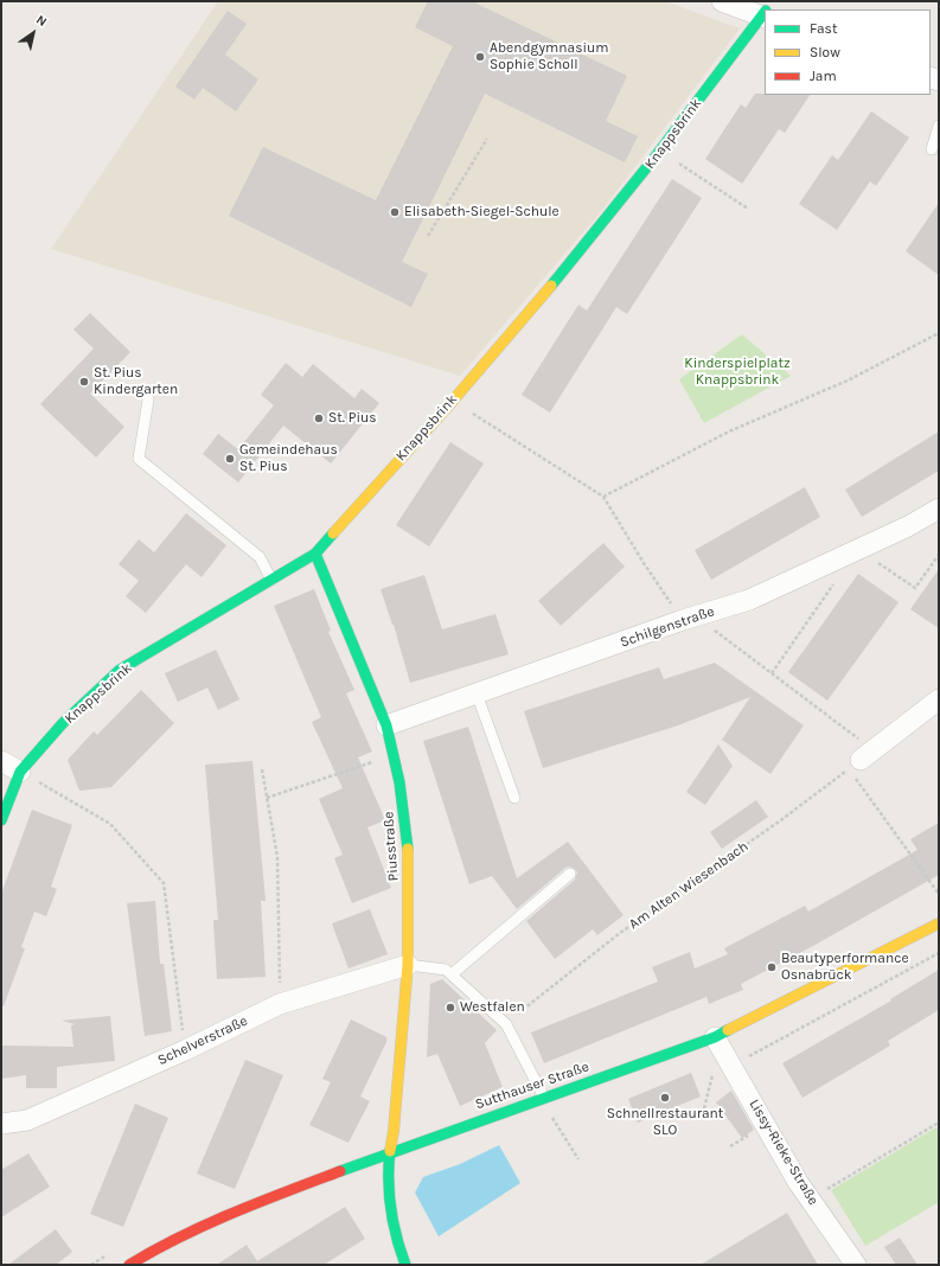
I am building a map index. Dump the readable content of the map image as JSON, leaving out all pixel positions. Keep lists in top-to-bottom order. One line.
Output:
{"streets":{"street":["Knappsbrink","Schilgenstraße","Piusstraße","Schelverstraße","Sutthauser Straße","Lissy-Rieke-Straße"],"path":["Am Alten Wiesenbach"]},"crossings":[["Knappsbrink","Piusstraße"],["Schilgenstraße","Piusstraße"],["Piusstraße","Schelverstraße"],["Piusstraße","Sutthauser Straße"],["Sutthauser Straße","Lissy-Rieke-Straße"]],"parks":["Kinderspielplatz Knappsbrink"],"places":["Abendgymnasium Sophie Scholl","Elisabeth-Siegel-Schule","St. Pius Kindergarten","St. Pius","Gemeindehaus St. Pius","Beautyperformance Osnabrück","Westfalen","Schnellrestaurant SLO"],"legend":["Fast","Slow","Jam"],"north":"top right"}
